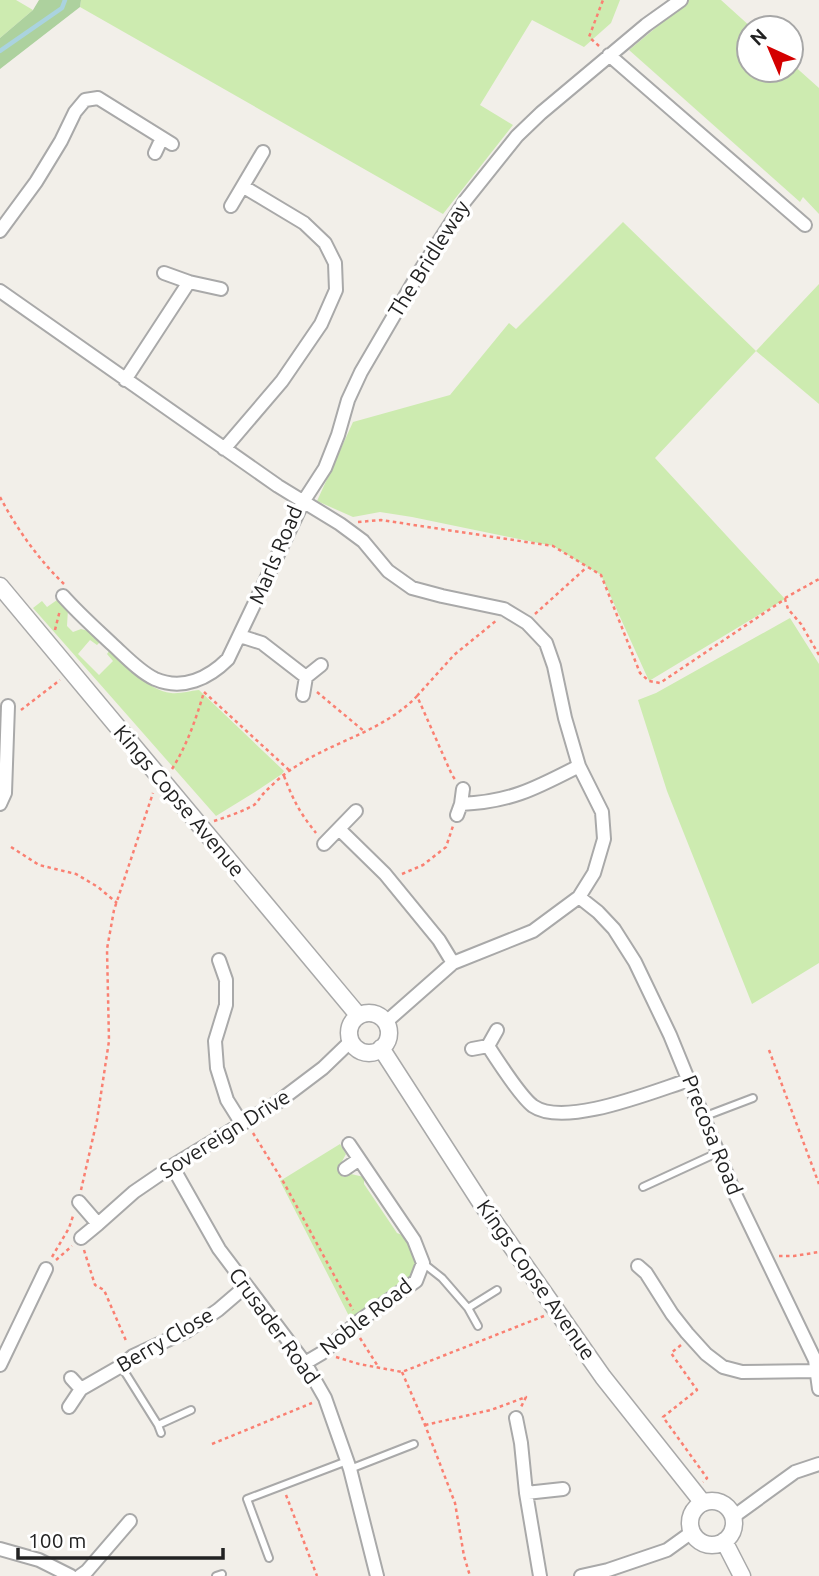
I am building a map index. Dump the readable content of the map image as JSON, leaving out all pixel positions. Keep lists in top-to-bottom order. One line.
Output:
{"streets":{"street":["The Bridleway","Marls Road","Kings Copse Avenue","Sovereign Drive","Precosa Road","Noble Road","Crusader Road","Berry Close"]},"crossings":[["The Bridleway","Marls Road"],["Kings Copse Avenue","Sovereign Drive"],["Sovereign Drive","Crusader Road"],["Noble Road","Crusader Road"],["Crusader Road","Berry Close"]],"scale_bar":"100 m","north":"top left"}
